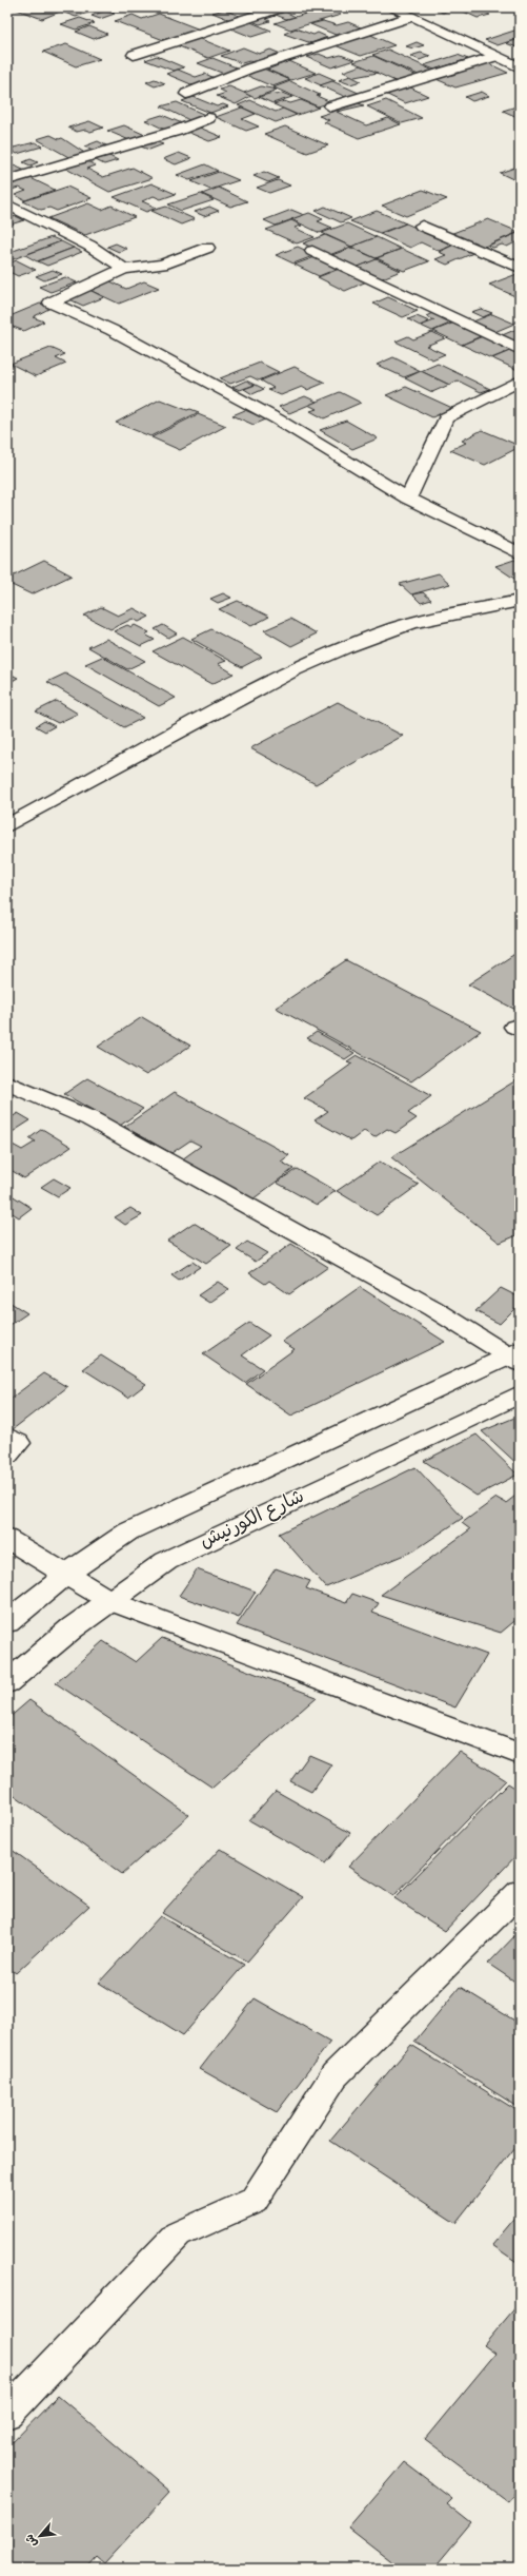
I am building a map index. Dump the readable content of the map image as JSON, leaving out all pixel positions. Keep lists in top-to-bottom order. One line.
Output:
{"streets":{"street":["شارع الكورنيش"]},"north":"bottom left"}
